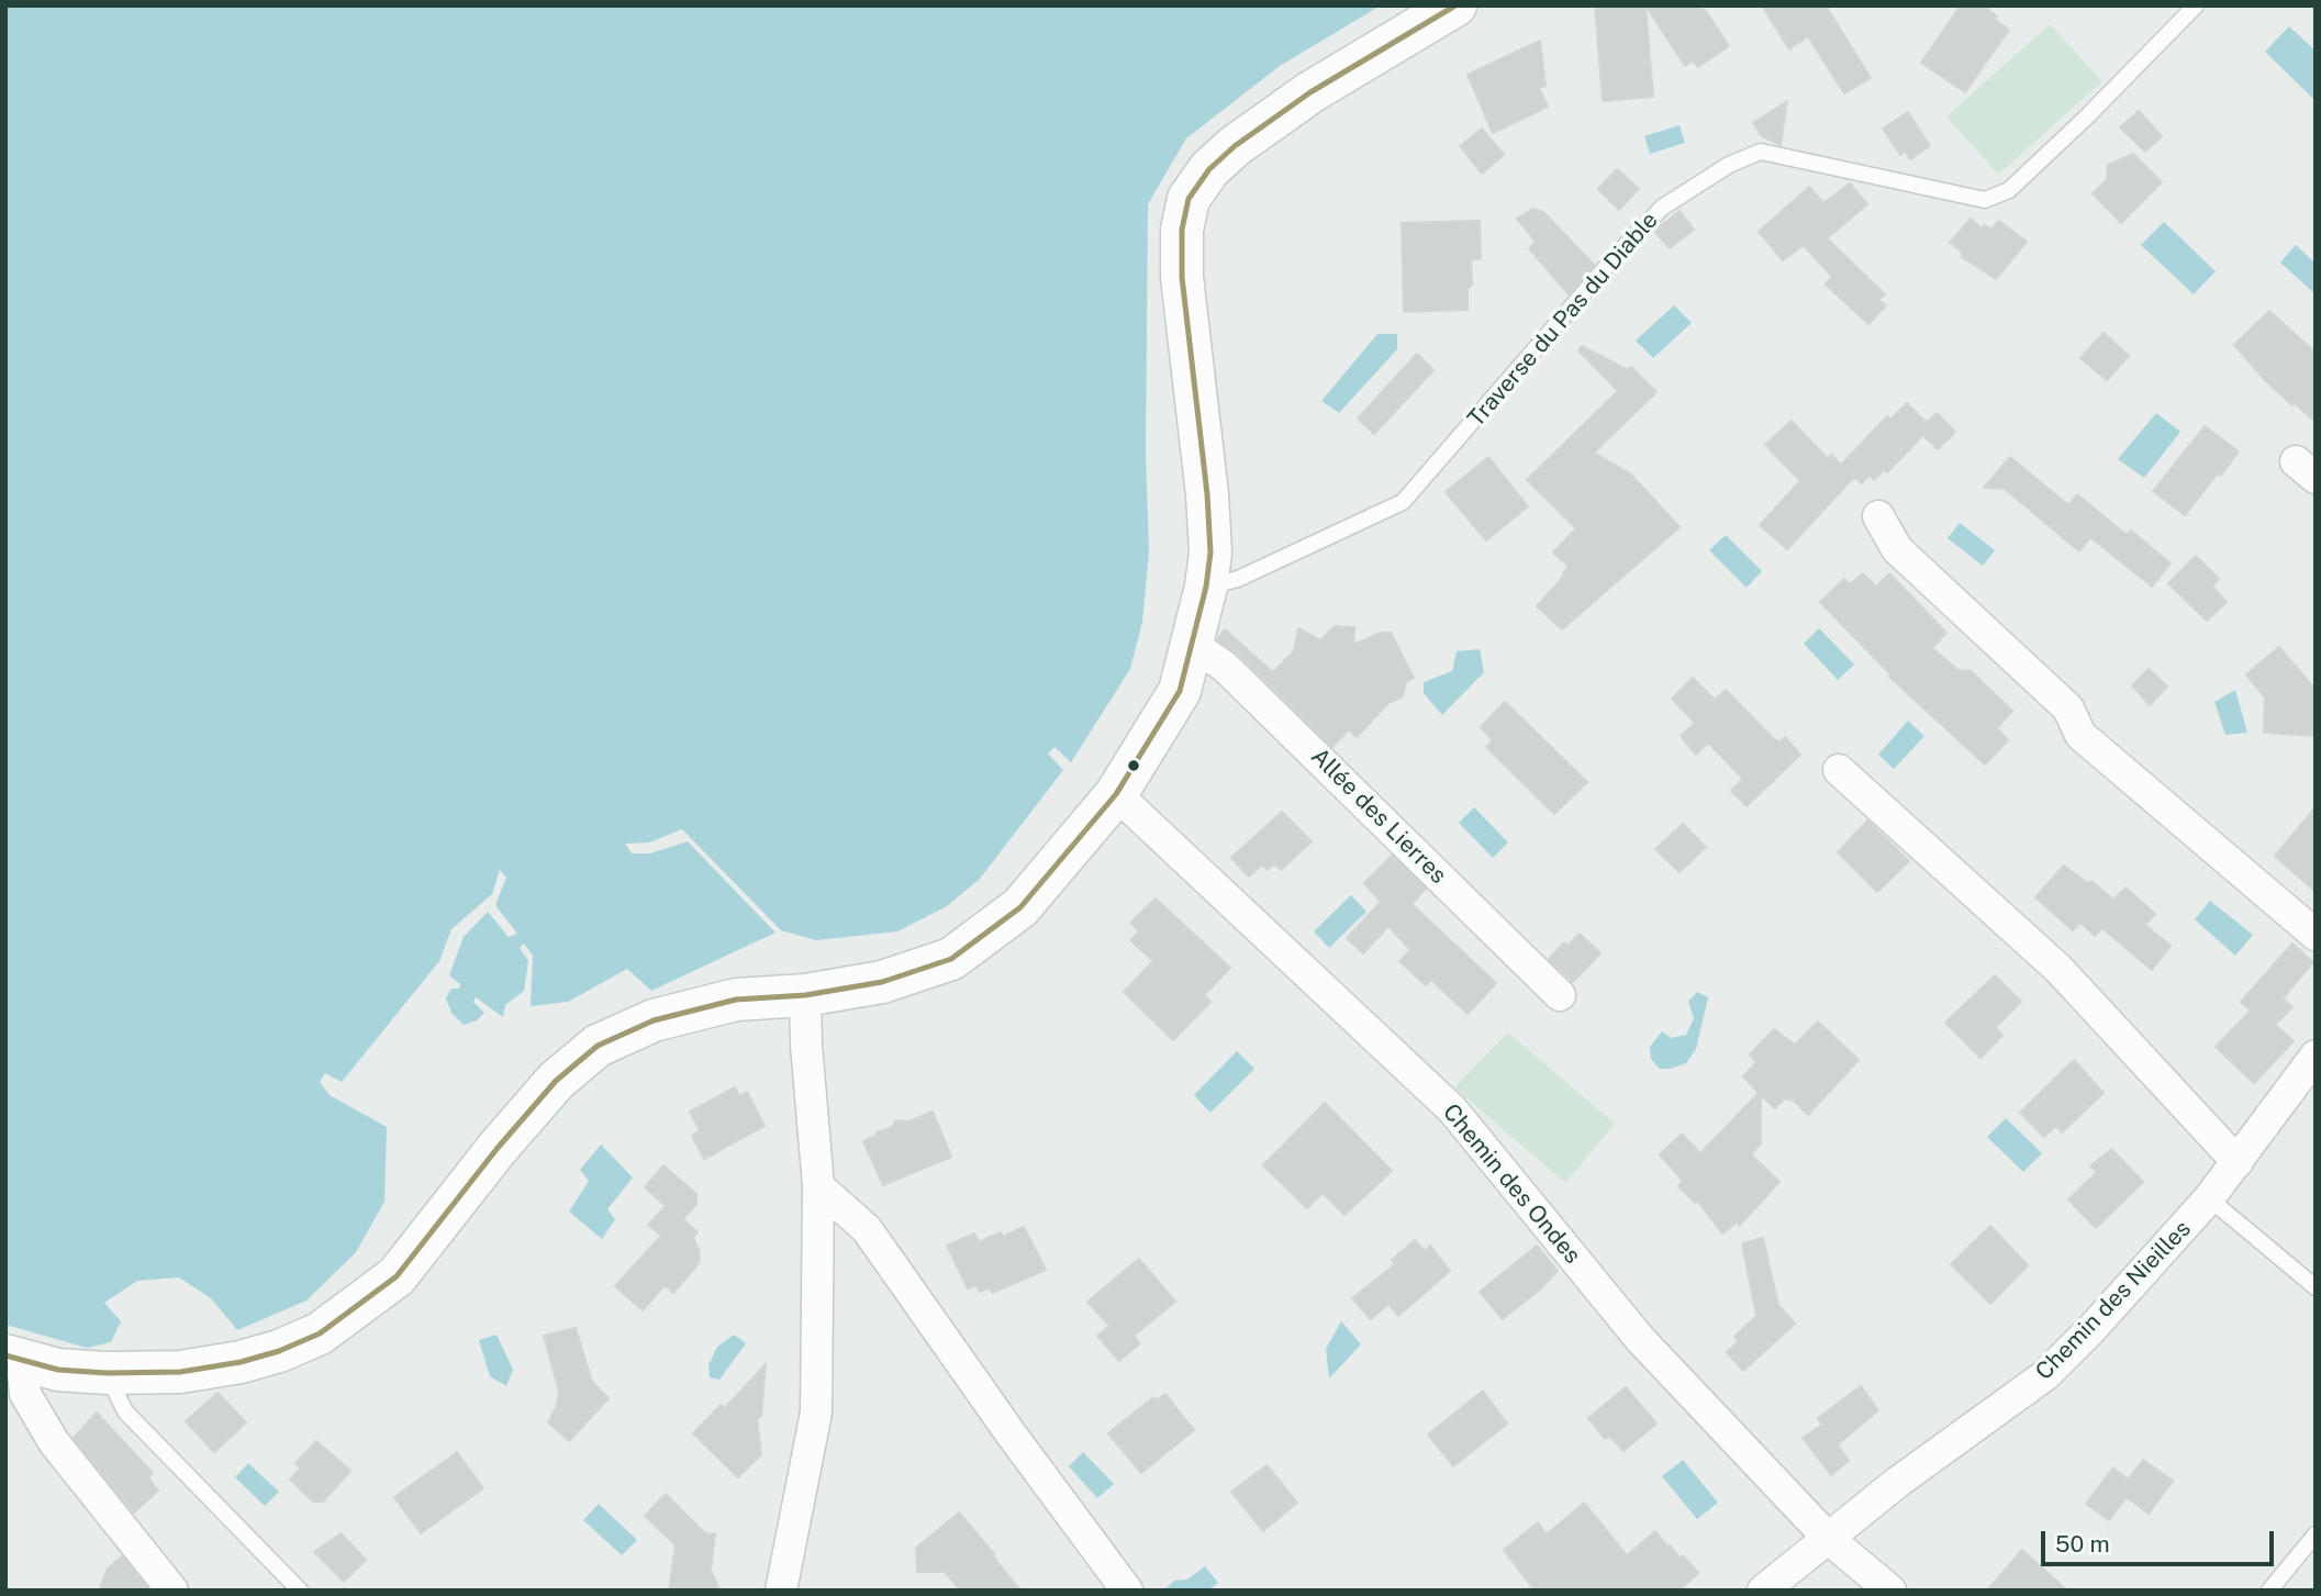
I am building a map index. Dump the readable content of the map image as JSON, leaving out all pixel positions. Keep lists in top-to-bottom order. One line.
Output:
{"streets":{"street":["Allée des Lierres","Chemin des Ondes","Chemin des Nieilles"],"lane":["Traverse du Pas du Diable"]},"crossings":[["Chemin des Ondes","Chemin des Nieilles"]],"scale_bar":"50 m"}
